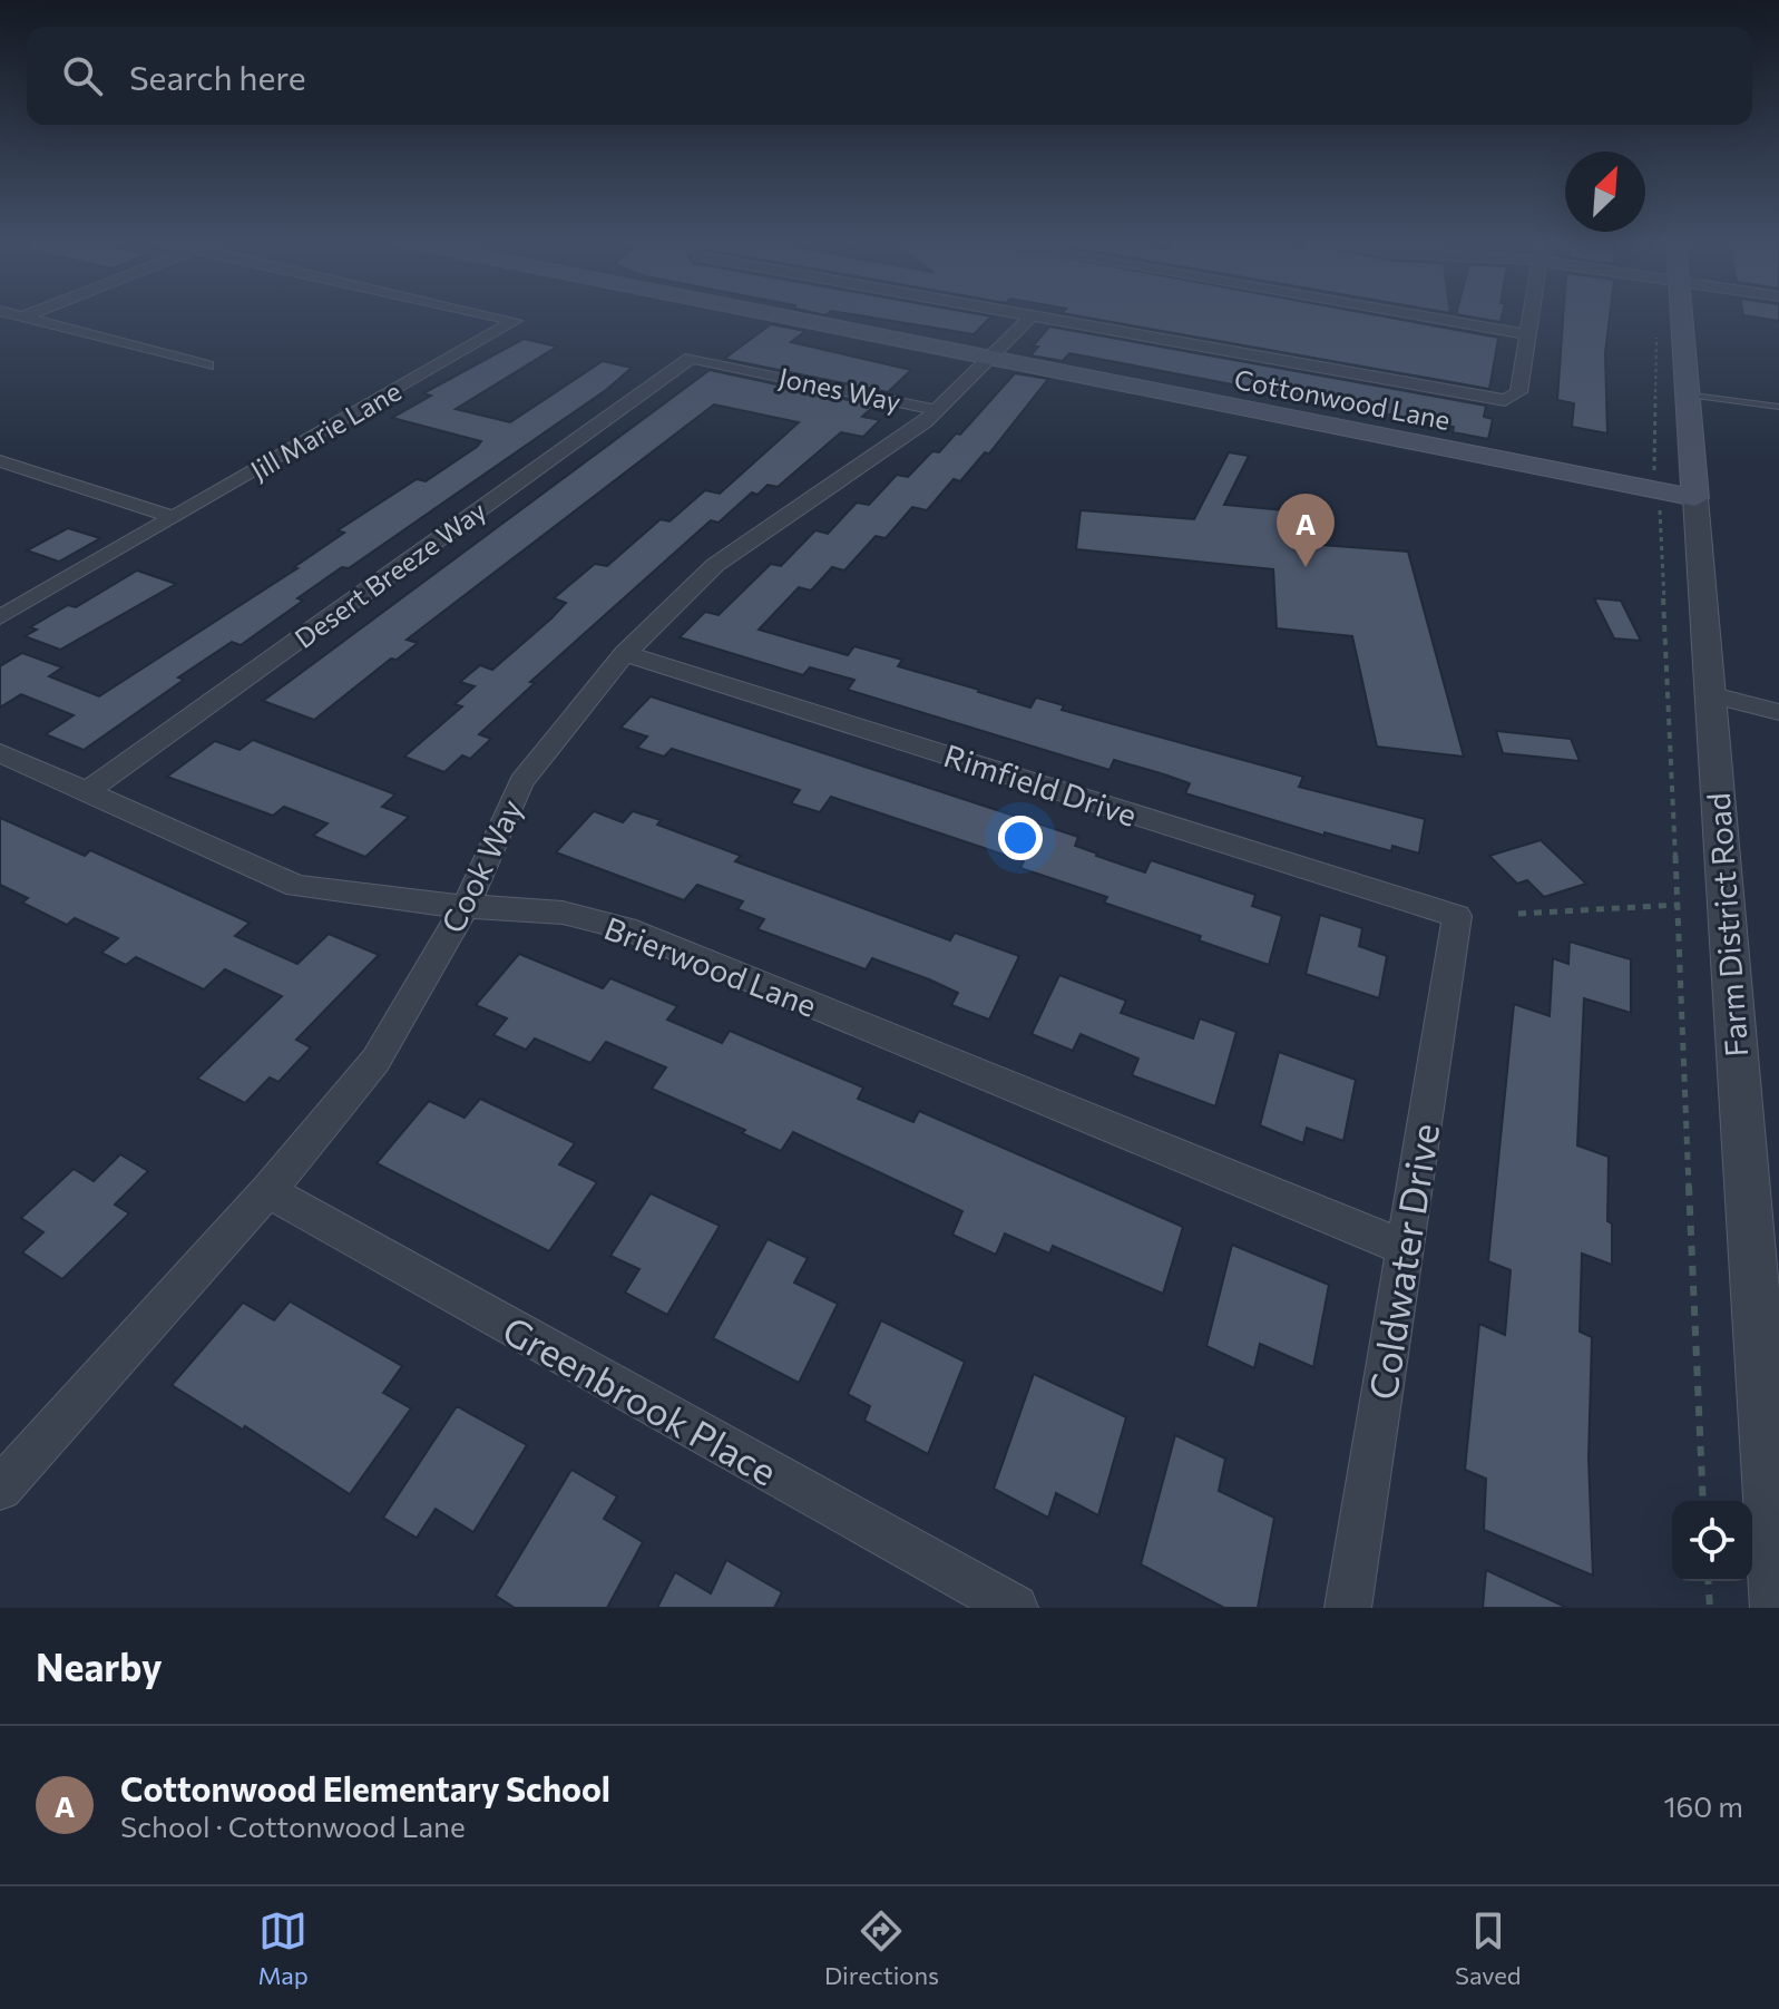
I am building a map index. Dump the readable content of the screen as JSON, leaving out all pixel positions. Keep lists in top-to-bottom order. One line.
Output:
{"streets":{"main road":["Cottonwood Lane","Farm District Road"],"street":["Jones Way","Jill Marie Lane","Desert Breeze Way","Rimfield Drive","Cook Way","Brierwood Lane","Coldwater Drive","Greenbrook Place"]},"crossings":[["Jones Way","Desert Breeze Way"],["Jones Way","Cook Way"],["Cottonwood Lane","Cook Way"],["Cottonwood Lane","Farm District Road"],["Desert Breeze Way","Brierwood Lane"],["Rimfield Drive","Cook Way"],["Rimfield Drive","Coldwater Drive"],["Cook Way","Brierwood Lane"],["Cook Way","Greenbrook Place"],["Brierwood Lane","Coldwater Drive"]],"north":"top right","page":{"search":"Search here","pins":"A","heading":"Nearby","list":[{"mark":"A","name":"Cottonwood Elementary School","note":"School · Cottonwood Lane","value":"160 m"}],"nav":["Map","Directions","Saved"]}}
